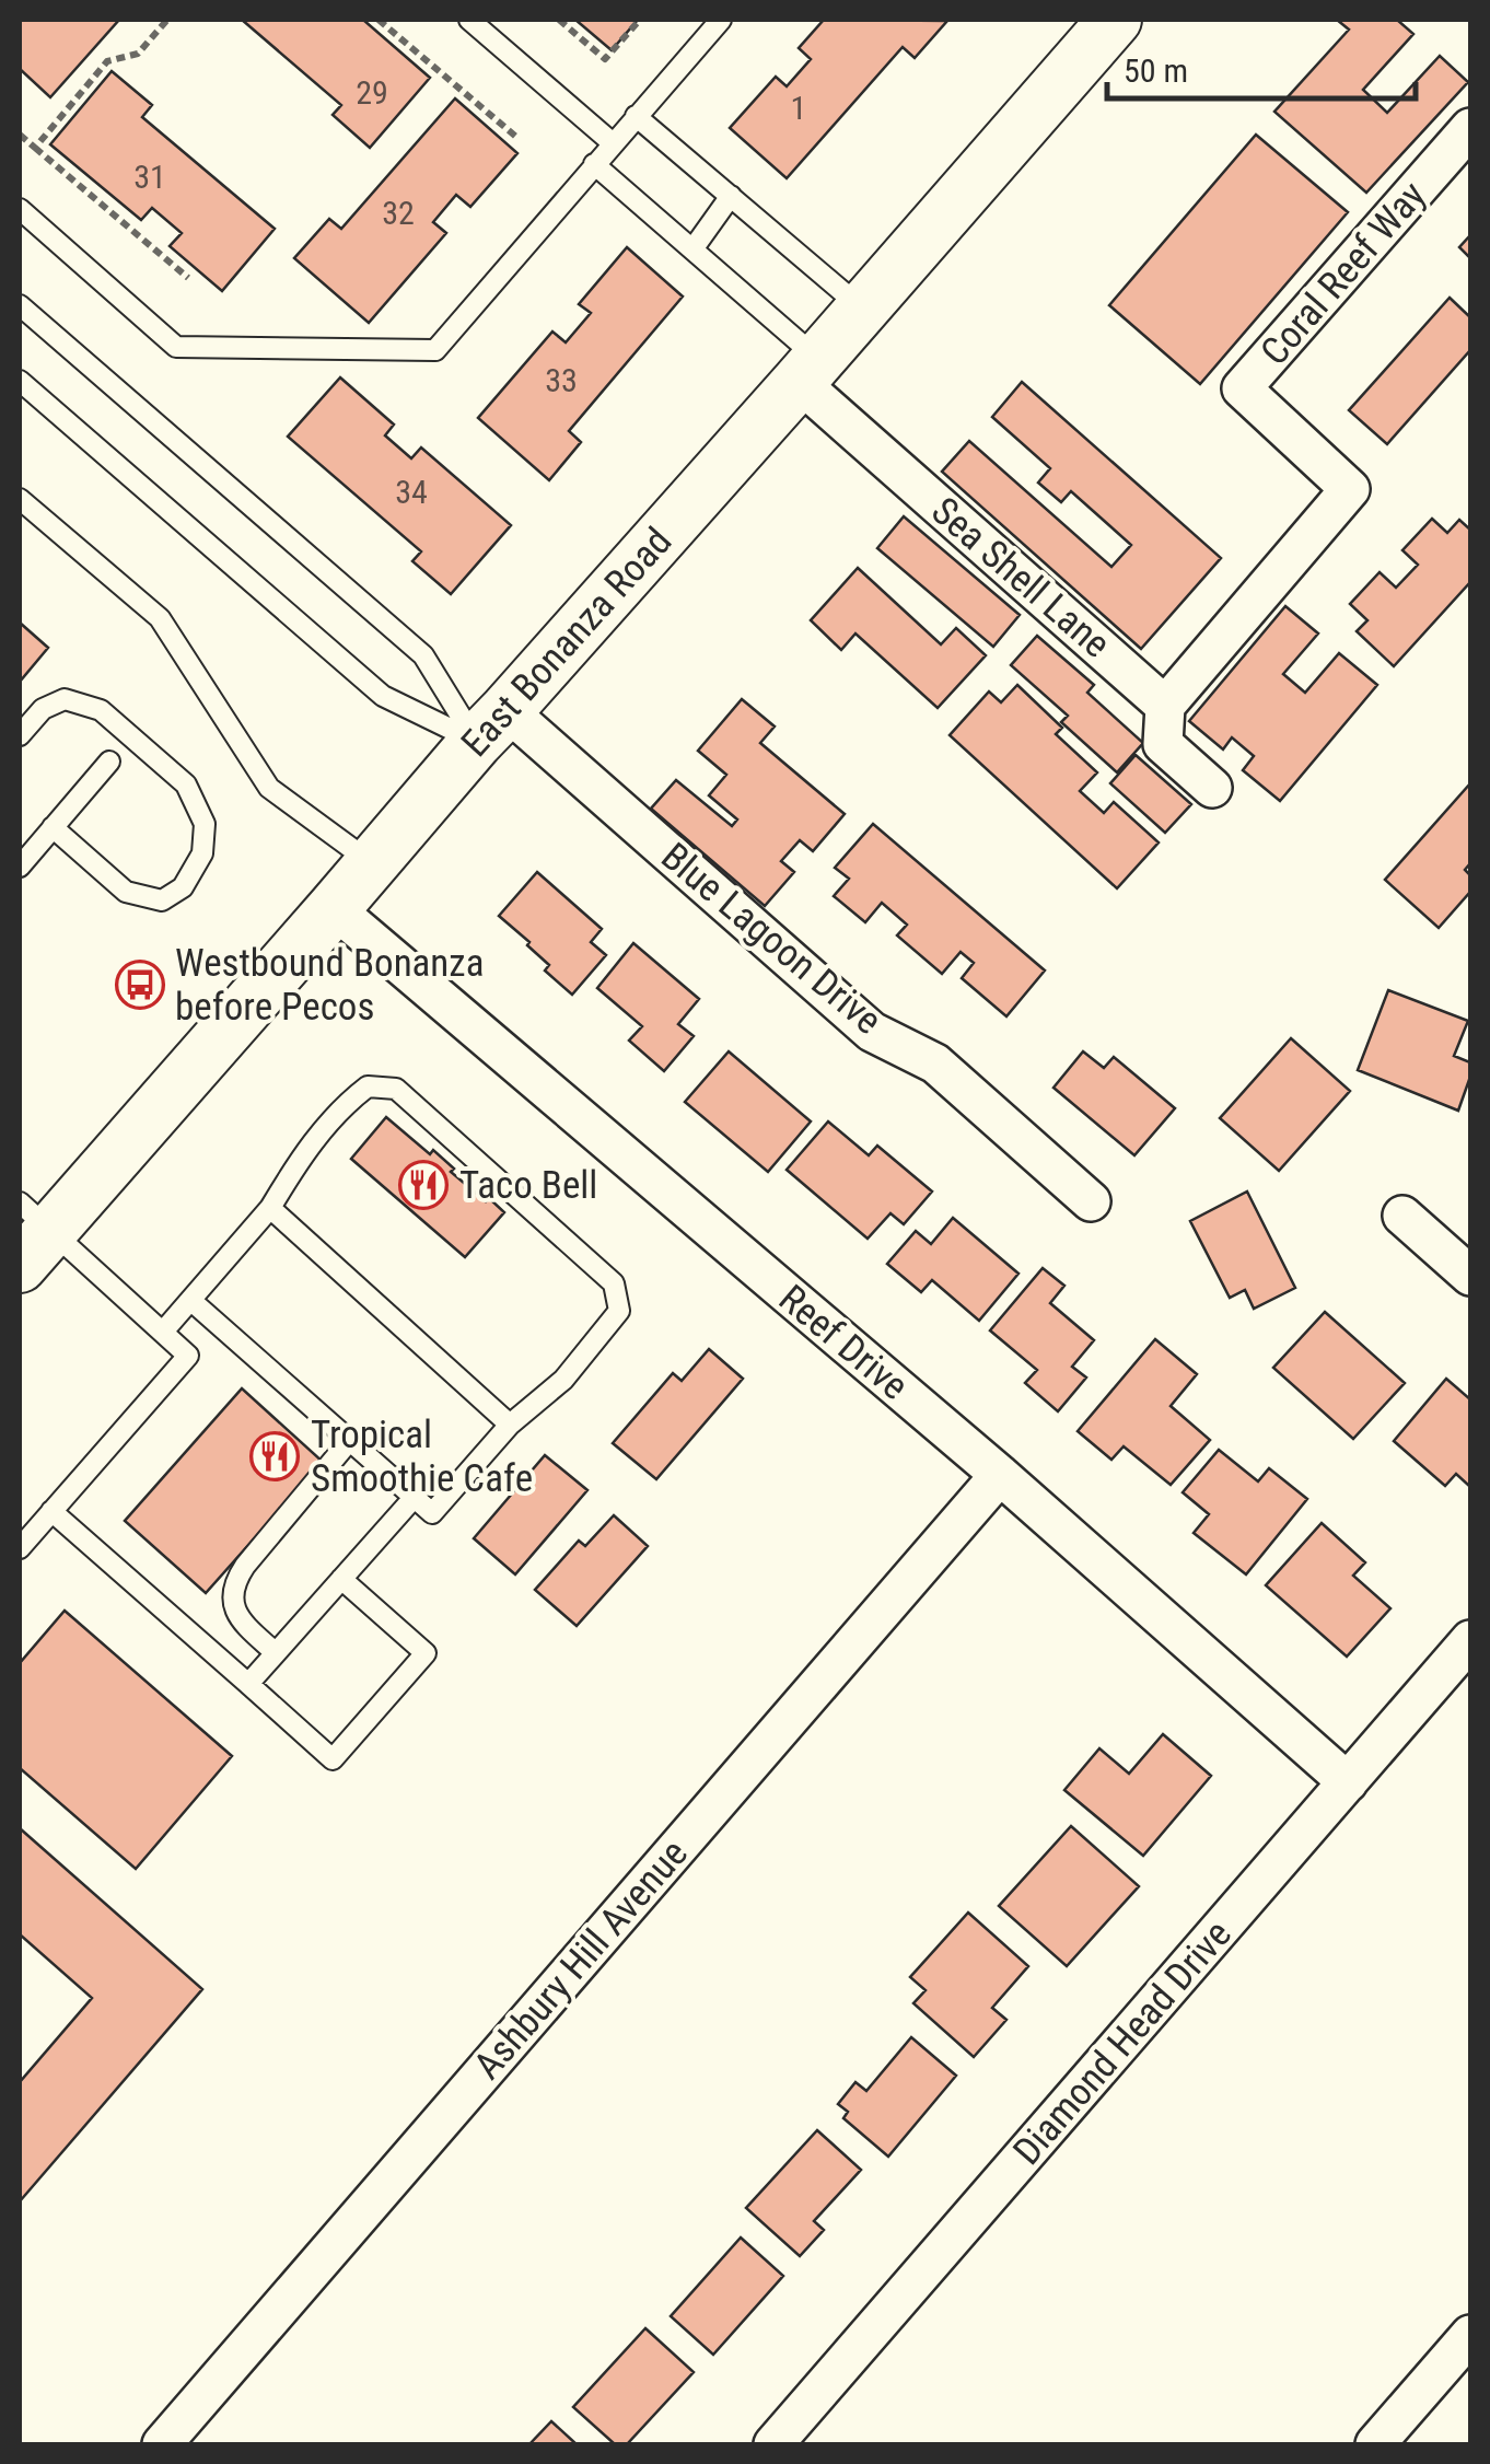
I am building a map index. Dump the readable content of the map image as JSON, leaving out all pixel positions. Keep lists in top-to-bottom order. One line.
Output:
{"streets":{"main road":["East Bonanza Road"],"street":["Coral Reef Way","Sea Shell Lane","Blue Lagoon Drive","Reef Drive","Ashbury Hill Avenue","Diamond Head Drive"]},"crossings":[["Coral Reef Way","Sea Shell Lane"],["Sea Shell Lane","East Bonanza Road"],["East Bonanza Road","Blue Lagoon Drive"],["East Bonanza Road","Reef Drive"],["Reef Drive","Ashbury Hill Avenue"],["Reef Drive","Diamond Head Drive"]],"places":{"bus stop":["Westbound Bonanza before Pecos"],"restaurant":["Taco Bell","Tropical Smoothie Cafe"]},"house_numbers":["29","1","31","32","33","34"],"scale_bar":"50 m"}
